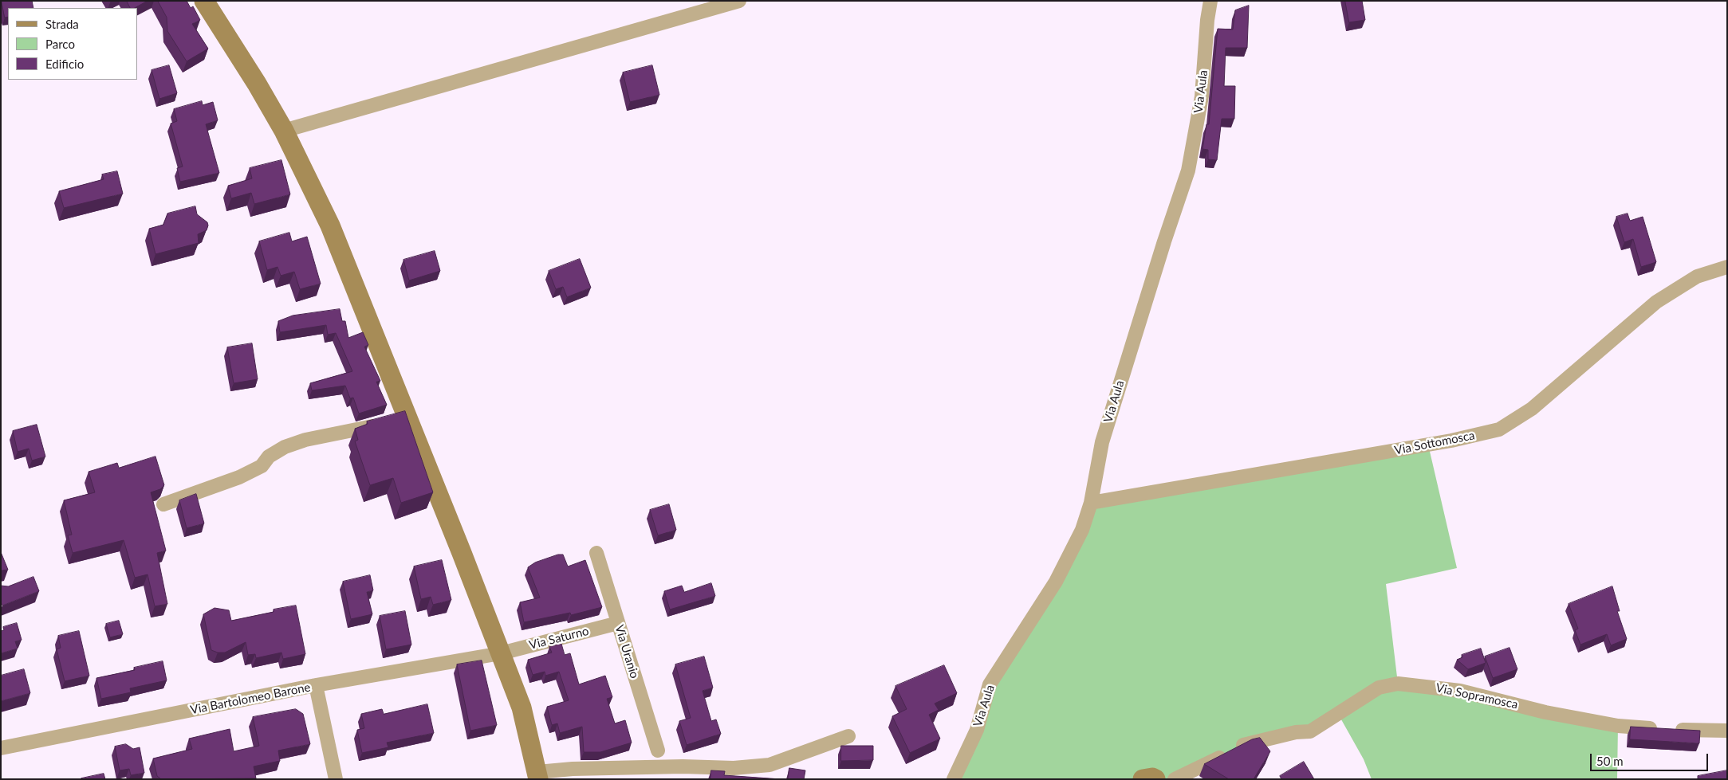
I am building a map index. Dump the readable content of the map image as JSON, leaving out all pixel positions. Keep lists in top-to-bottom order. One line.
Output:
{"streets":{"street":["Via Aula","Via Sottomosca","Via Saturno","Via Uranio","Via Sopramosca","Via Bartolomeo Barone"]},"crossings":[["Via Aula","Via Sottomosca"],["Via Saturno","Via Uranio"],["Via Saturno","Via Bartolomeo Barone"]],"legend":["Strada","Parco","Edificio"],"scale_bar":"50 m"}
